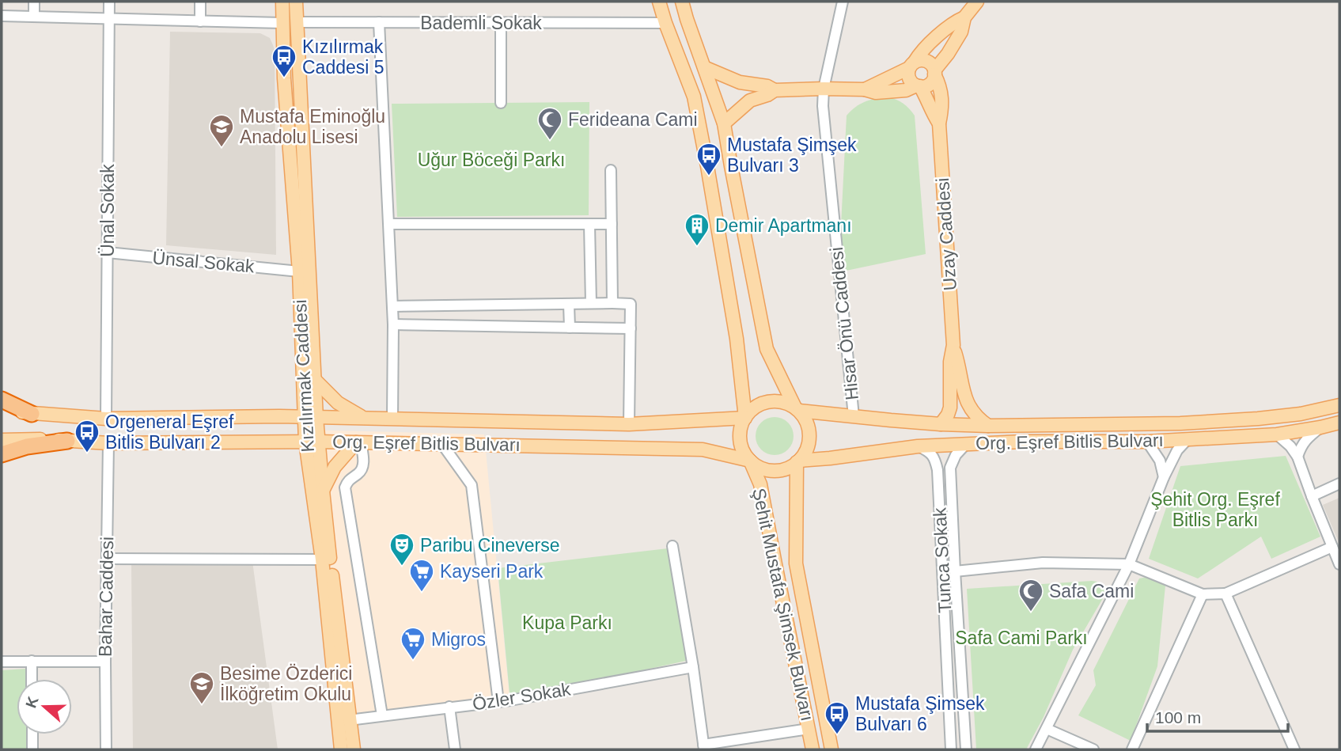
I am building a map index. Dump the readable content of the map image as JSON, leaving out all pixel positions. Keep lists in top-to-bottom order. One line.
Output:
{"streets":{"main road":["Uzay Caddesi","Kızılırmak Caddesi","Org. Eşref Bitlis Bulvarı","Şehit Mustafa Şimsek Bulvarı"],"street":["Bademli Sokak","Ünal Sokak","Ünsal Sokak","Hisar Önü Caddesi","Tunca Sokak","Bahar Caddesi","Özler Sokak"]},"crossings":[["Bademli Sokak","Kızılırmak Caddesi"],["Ünal Sokak","Ünsal Sokak"],["Ünal Sokak","Org. Eşref Bitlis Bulvarı"],["Uzay Caddesi","Org. Eşref Bitlis Bulvarı"],["Ünsal Sokak","Kızılırmak Caddesi"],["Hisar Önü Caddesi","Org. Eşref Bitlis Bulvarı"],["Kızılırmak Caddesi","Org. Eşref Bitlis Bulvarı"],["Kızılırmak Caddesi","Özler Sokak"],["Org. Eşref Bitlis Bulvarı","Tunca Sokak"],["Org. Eşref Bitlis Bulvarı","Bahar Caddesi"],["Org. Eşref Bitlis Bulvarı","Şehit Mustafa Şimsek Bulvarı"]],"parks":["Uğur Böceği Parkı","Şehit Org. Eşref Bitlis Parkı","Kupa Parkı","Safa Cami Parkı"],"places":{"bus stop":["Kızılırmak Caddesi 5","Mustafa Şimşek Bulvarı 3","Orgeneral Eşref Bitlis Bulvarı 2","Mustafa Şimsek Bulvarı 6"],"mosque":["Ferideana Cami","Safa Cami"],"school or university":["Mustafa Eminoğlu Anadolu Lisesi","Besime Özderici İlköğretim Okulu"],"building":["Demir Apartmanı"],"theatre":["Paribu Cineverse"],"supermarket":["Kayseri Park","Migros"]},"scale_bar":"100 m","north":"left"}
